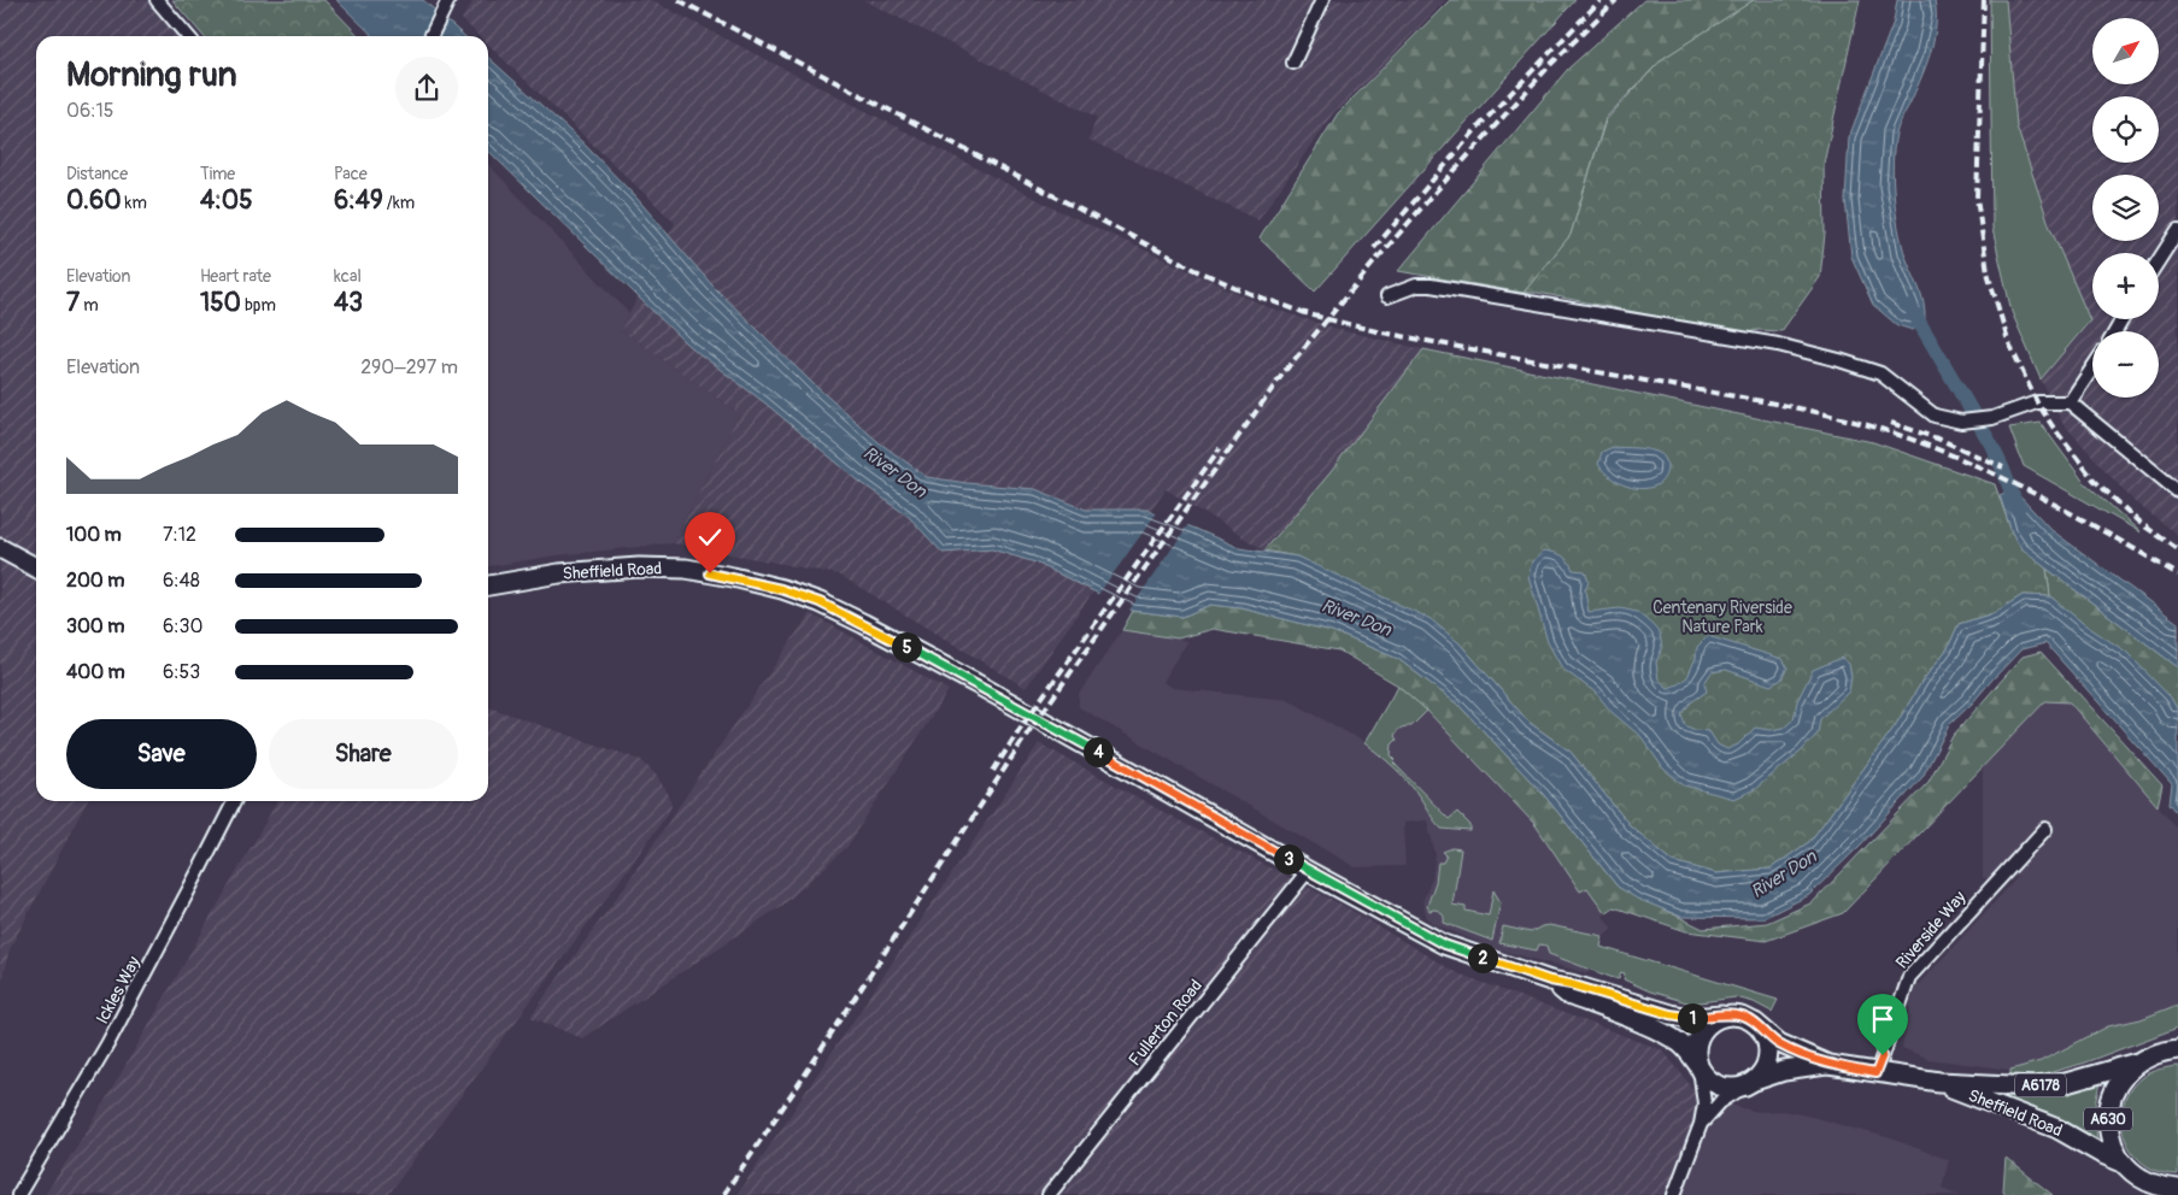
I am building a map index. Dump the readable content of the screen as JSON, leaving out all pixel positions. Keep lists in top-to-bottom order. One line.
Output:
{"streets":{"main road":["Sheffield Road","A6178","A630"],"street":["Riverside Way","Ickles Way","Fullerton Road"]},"crossings":[["Sheffield Road","Riverside Way"],["Sheffield Road","Fullerton Road"],["Sheffield Road","A6178"],["Sheffield Road","A630"]],"water":["River Don"],"parks":["Centenary Riverside Nature Park"],"north":"top right","page":{"map_buttons":["+","−"],"heading":["Morning run","06:15"],"stats":[["Distance","0.60 km"],["Time","4:05"],["Pace","6:49 /km"],["Elevation","7 m"],["Heart rate","150 bpm"],["kcal","43"]],"chart":["Elevation","290–297 m"],"list":[{"name":"100 m","note":"7:12"},{"name":"200 m","note":"6:48"},{"name":"300 m","note":"6:30"},{"name":"400 m","note":"6:53"}],"pins":["5","4","3","2","1"],"buttons":["Save","Share"]}}
